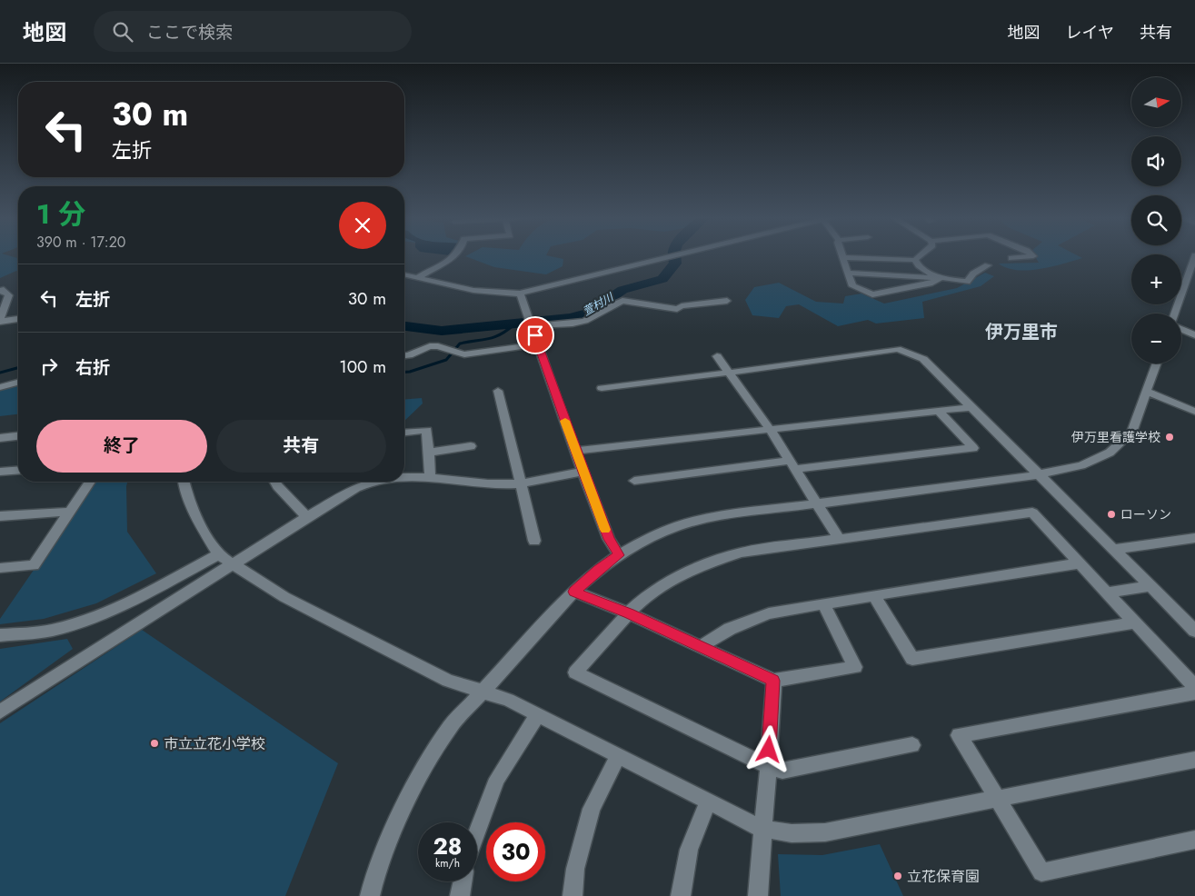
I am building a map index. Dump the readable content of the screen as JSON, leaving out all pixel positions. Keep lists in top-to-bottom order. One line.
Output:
{"districts":["伊万里市"],"water":["萱村川"],"places":["伊万里看護学校","ローソン","市立立花小学校","立花保育園"],"north":"right","page":{"header":"地図","search":"ここで検索","nav":["地図","レイヤ","共有"],"map_buttons":["+","−"],"turn":["30 m","左折"],"heading":["1 分","390 m · 17:20"],"list":[{"name":"左折","value":"30 m"},{"name":"右折","value":"100 m"}],"buttons":["終了","共有"],"speed":"28 km/h","limit":"30"}}
